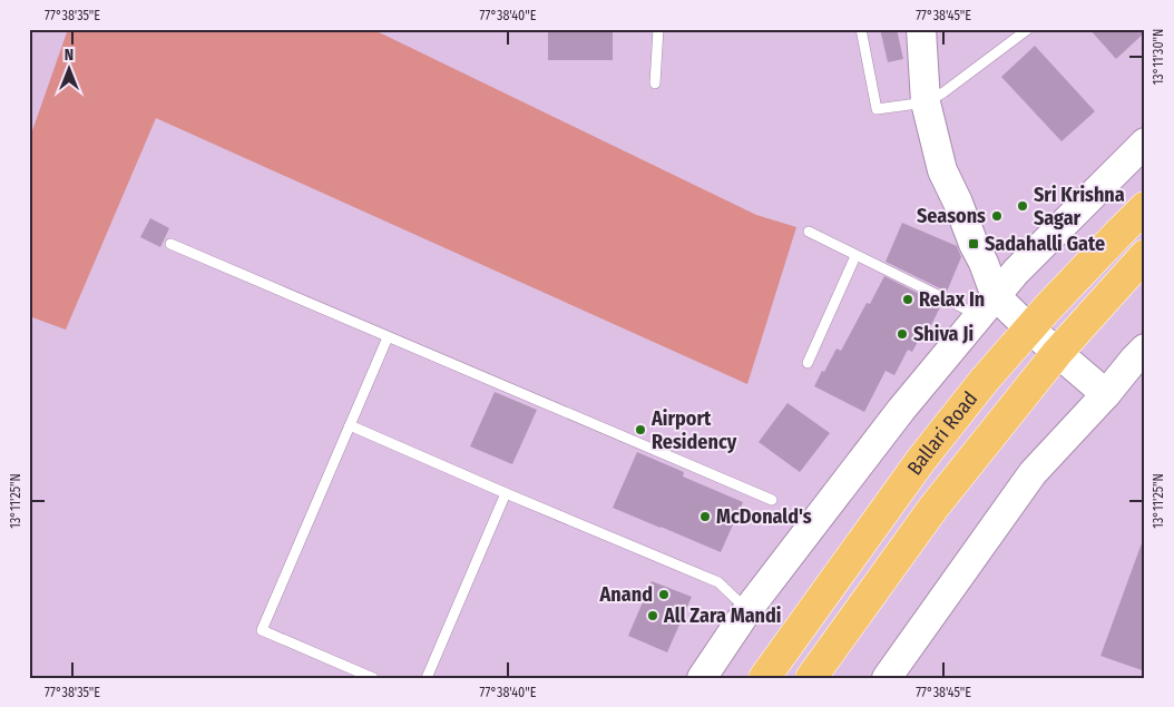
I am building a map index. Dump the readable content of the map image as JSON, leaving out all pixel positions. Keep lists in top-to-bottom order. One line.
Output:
{"streets":{"highway":["Ballari Road"]},"places":{"other":["Sri Krishna Sagar","Seasons","Relax In","Shiva Ji","Airport Residency","McDonald's","Anand","All Zara Mandi"],"transit":["Sadahalli Gate"]},"north":"top","coordinates":["77°38'35\"E","77°38'40\"E","77°38'45\"E","13°11'30\"N","13°11'25\"N"]}
